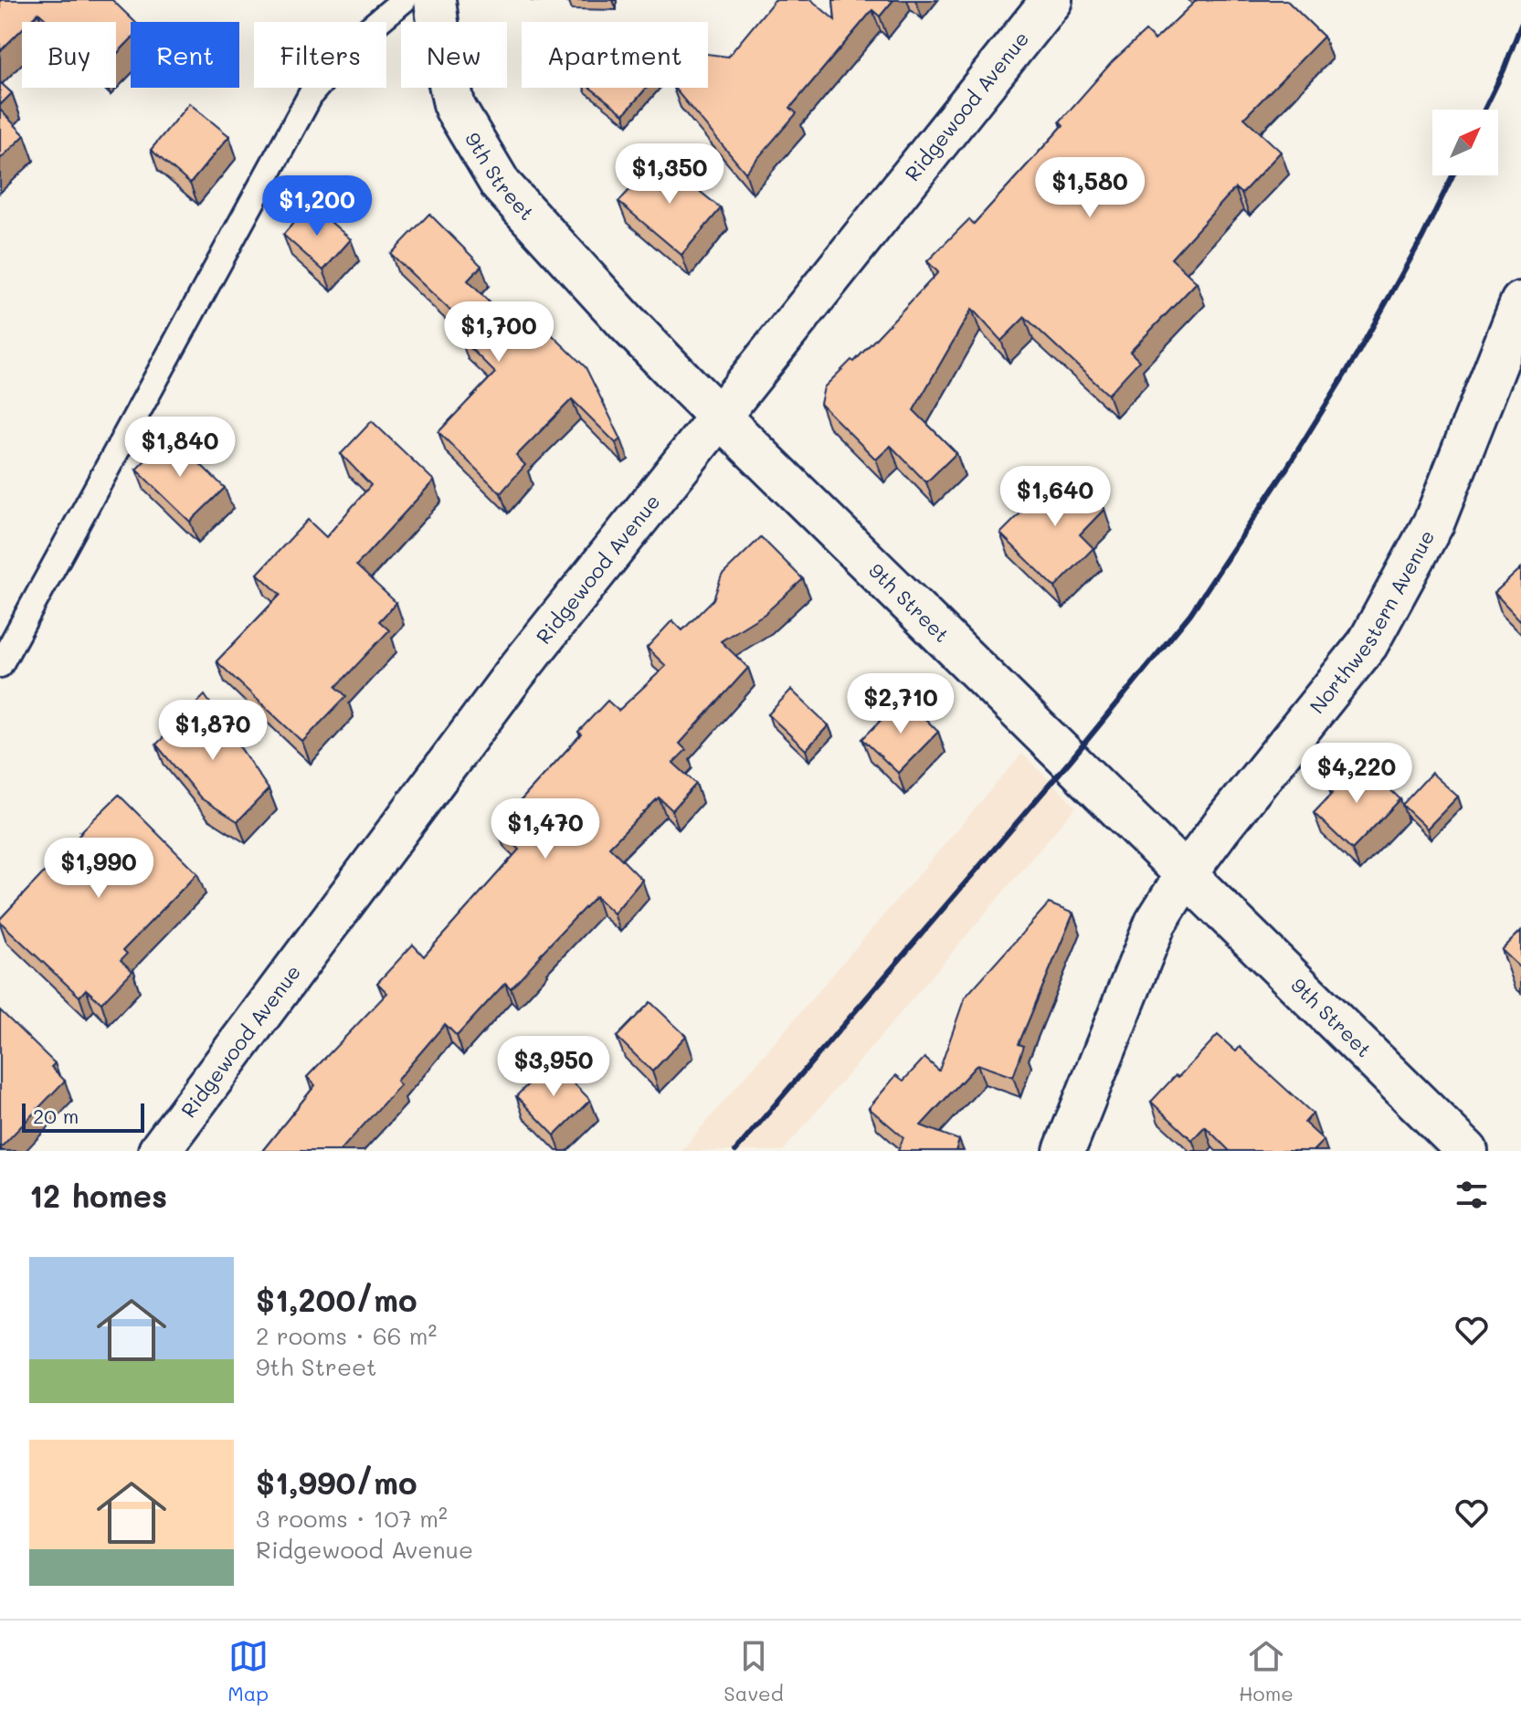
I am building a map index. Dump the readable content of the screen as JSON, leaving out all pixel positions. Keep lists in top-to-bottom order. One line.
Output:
{"streets":{"street":["Ridgewood Avenue","9th Street","Northwestern Avenue"]},"crossings":[["Ridgewood Avenue","9th Street"],["9th Street","Northwestern Avenue"]],"scale_bar":"20 m","north":"top right","page":{"chip":["Buy","Rent","Filters","New","Apartment"],"price":["$1,350","$1,580","$1,200","$1,700","$1,840","$1,640","$2,710","$1,870","$4,220","$1,470","$1,990","$3,950"],"scale":"20 m","heading":"12 homes","list":[{"name":"$1,200/mo","note":"2 rooms · 66 m² · 9th Street"},{"name":"$1,990/mo","note":"3 rooms · 107 m² · Ridgewood Avenue"}],"tabs":["Map","Saved","Home"]}}
